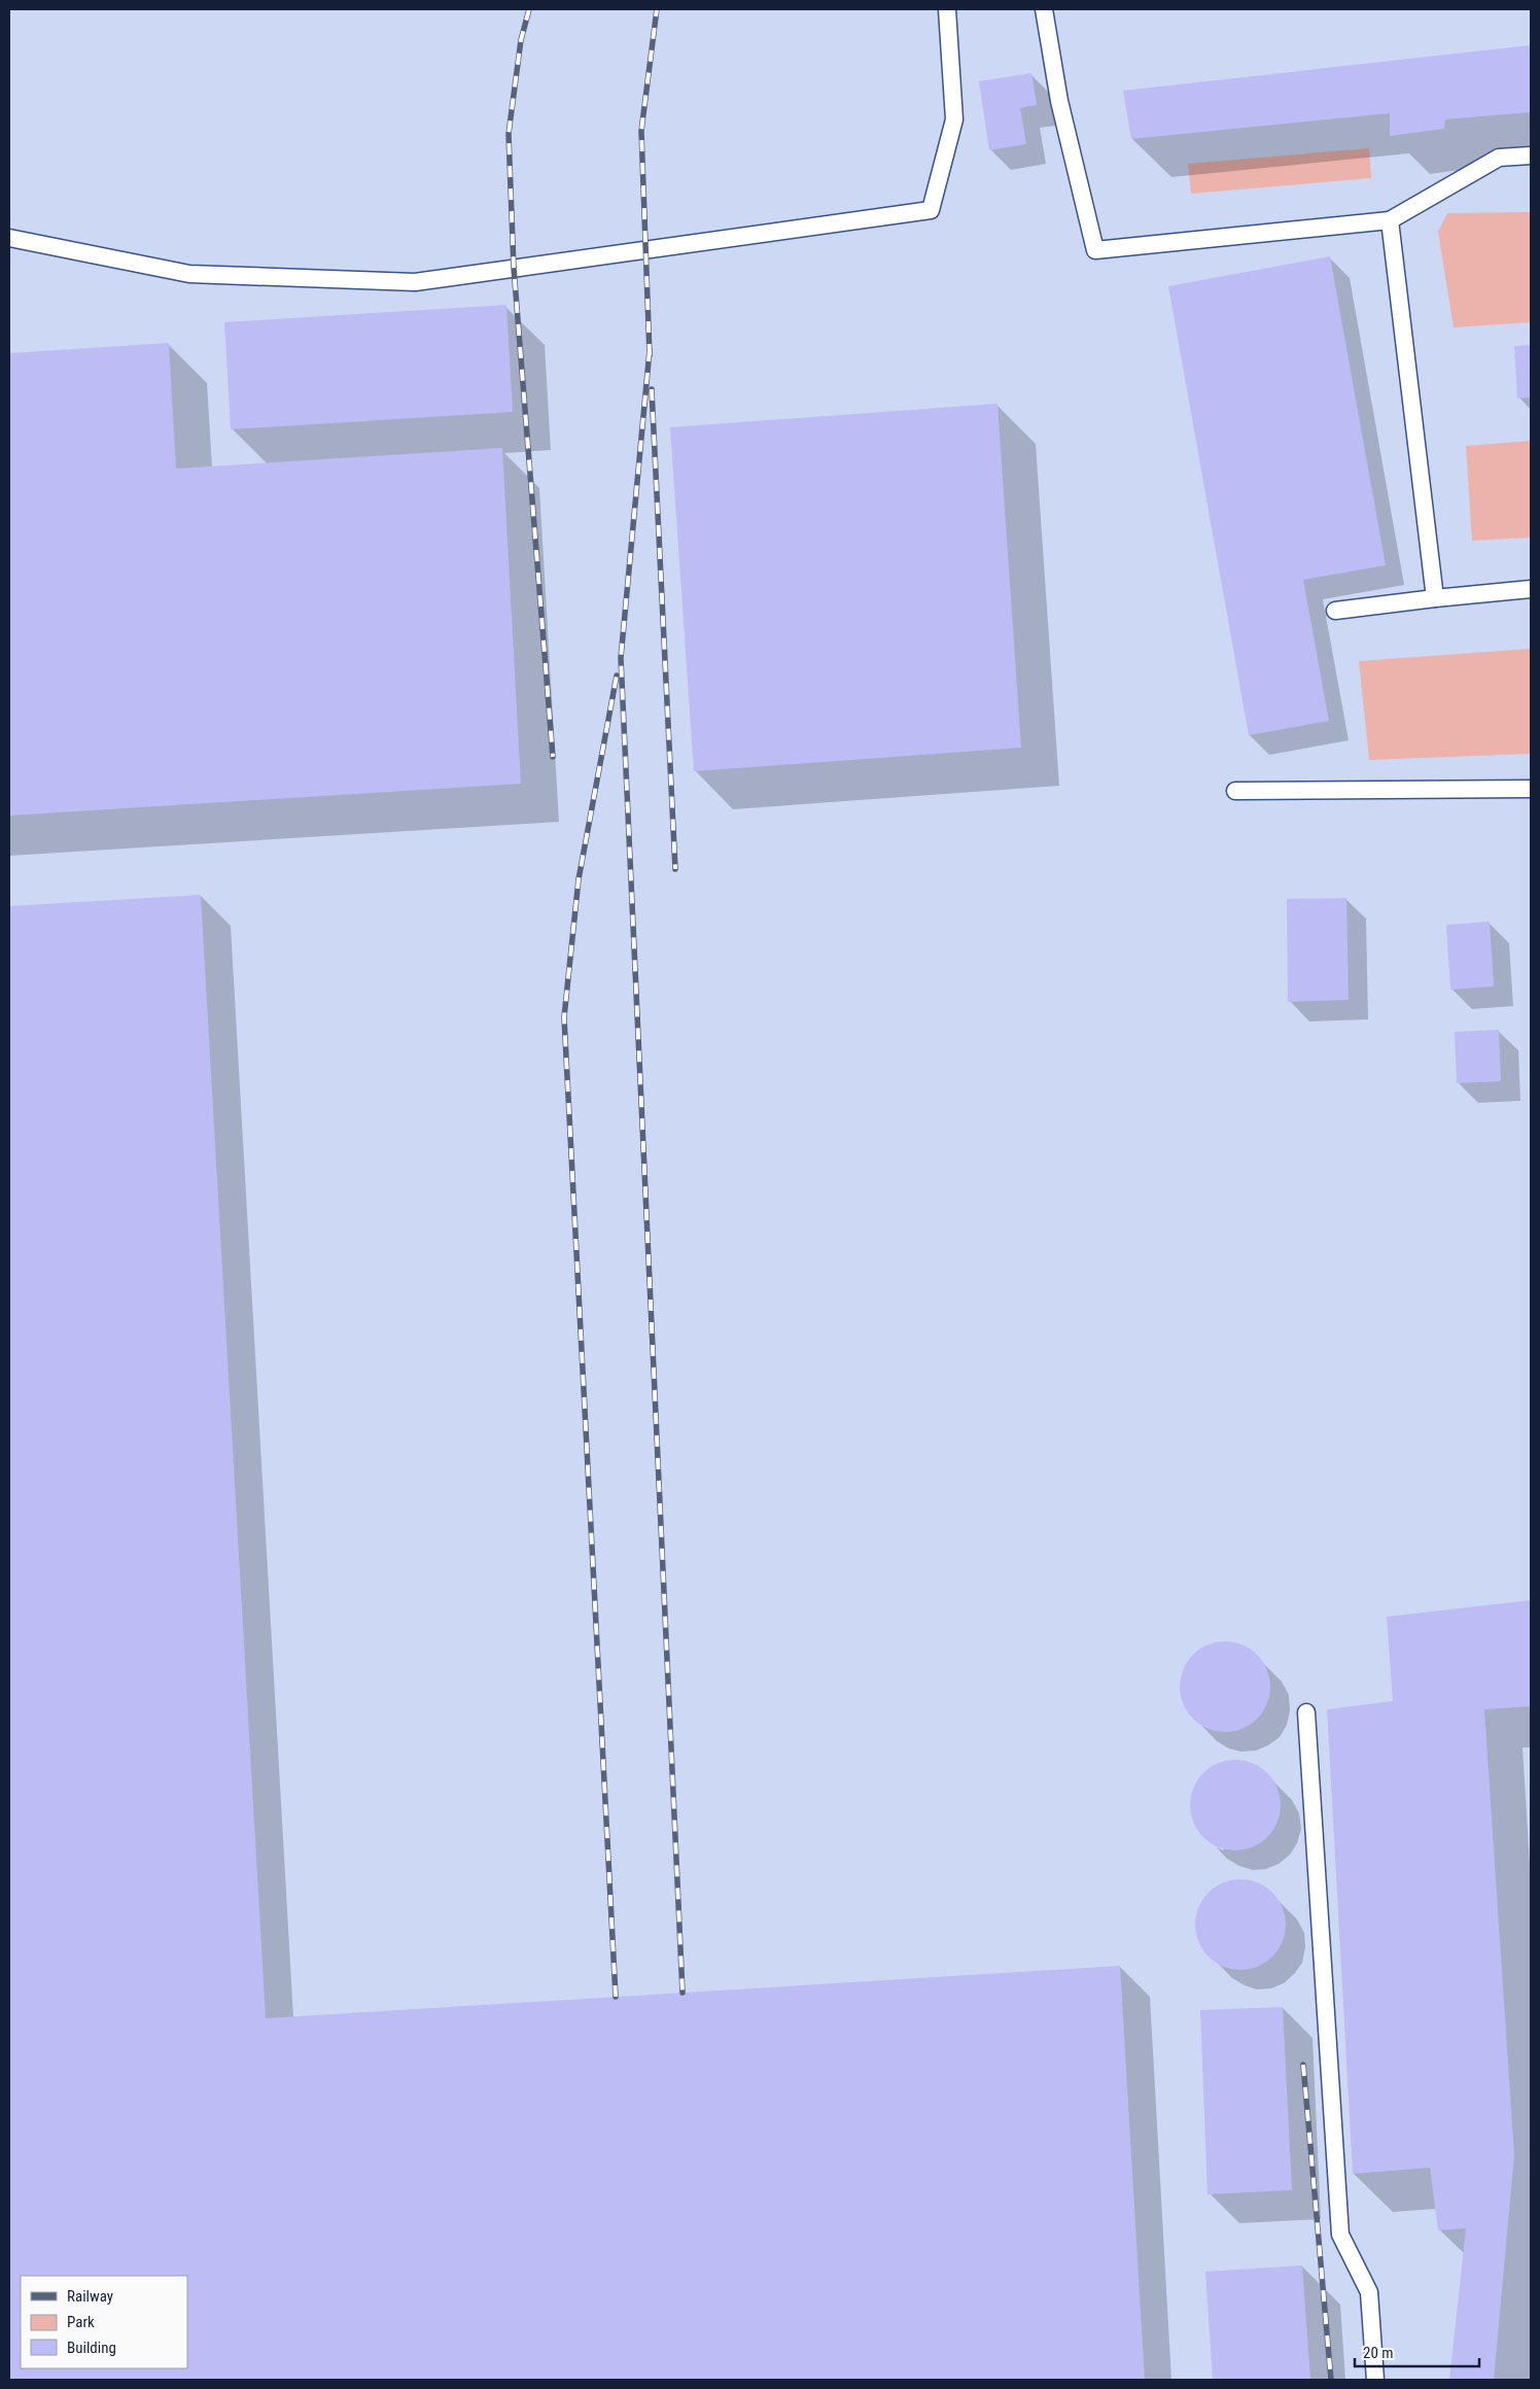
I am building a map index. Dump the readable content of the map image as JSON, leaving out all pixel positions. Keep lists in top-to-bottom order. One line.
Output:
{"legend":["Railway","Park","Building"],"scale_bar":"20 m"}
